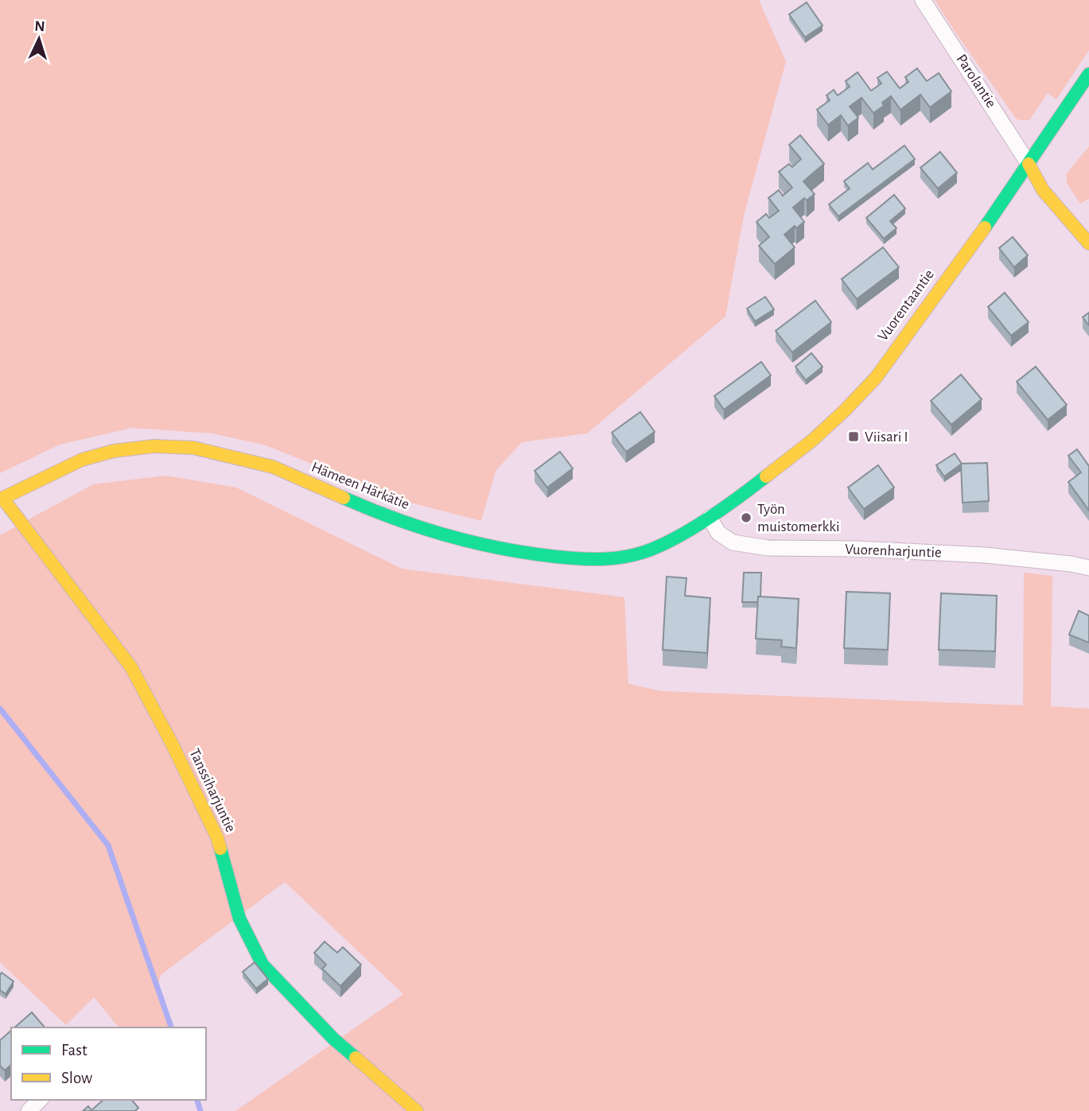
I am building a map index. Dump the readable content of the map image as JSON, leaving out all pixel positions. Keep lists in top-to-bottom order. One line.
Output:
{"streets":{"main road":["Vuorentaantie","Hämeen Härkätie","Tanssiharjuntie"],"street":["Parolantie","Vuorenharjuntie"]},"crossings":[["Parolantie","Vuorentaantie"],["Vuorentaantie","Hämeen Härkätie"],["Vuorentaantie","Vuorenharjuntie"],["Hämeen Härkätie","Vuorenharjuntie"],["Hämeen Härkätie","Tanssiharjuntie"]],"places":{"transit":["Viisari I"],"other":["Työn muistomerkki"]},"legend":["Fast","Slow"],"north":"top"}
